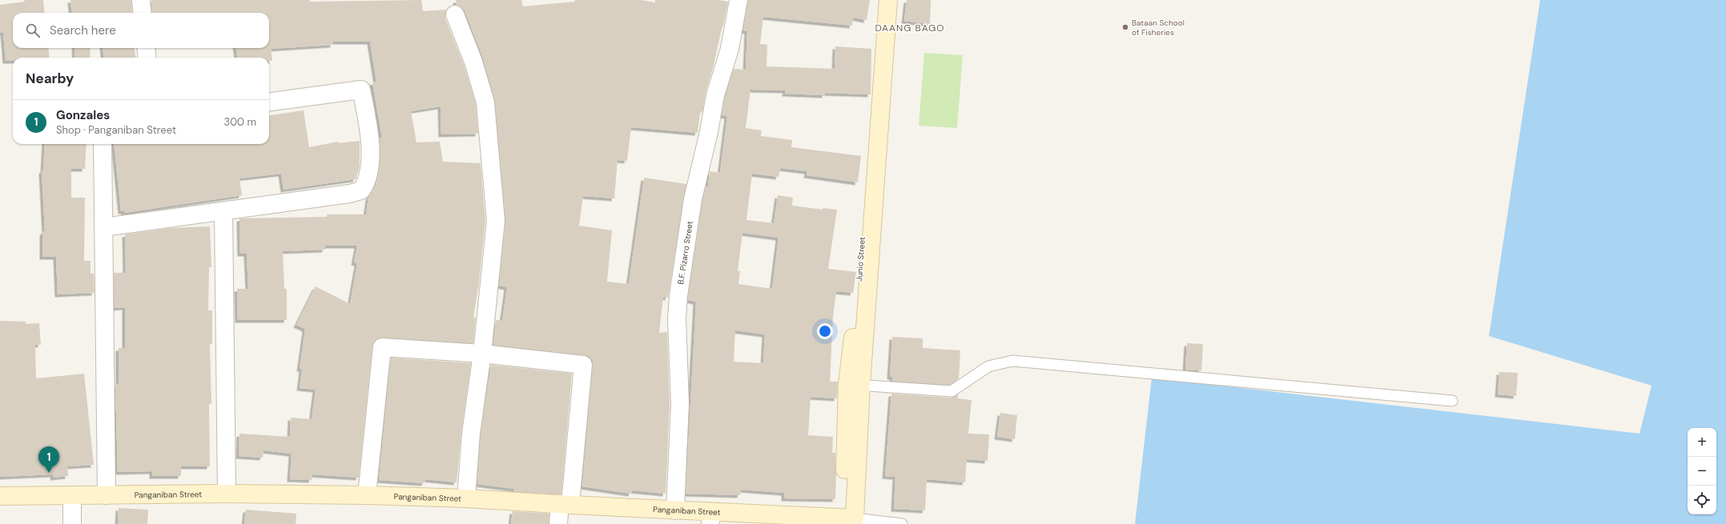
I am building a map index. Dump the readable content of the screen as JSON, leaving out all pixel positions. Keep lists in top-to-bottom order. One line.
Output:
{"streets":{"street":["B.F. Pizarro Street","Junio Street","Panganiban Street"]},"crossings":[["B.F. Pizarro Street","Panganiban Street"],["Junio Street","Panganiban Street"]],"districts":["DAANG BAGO"],"places":["Bataan School of Fisheries"],"page":{"search":"Search here","heading":"Nearby","list":[{"mark":"1","name":"Gonzales","note":"Shop · Panganiban Street","value":"300 m"}],"map_buttons":["+","−"],"pins":"1"}}
